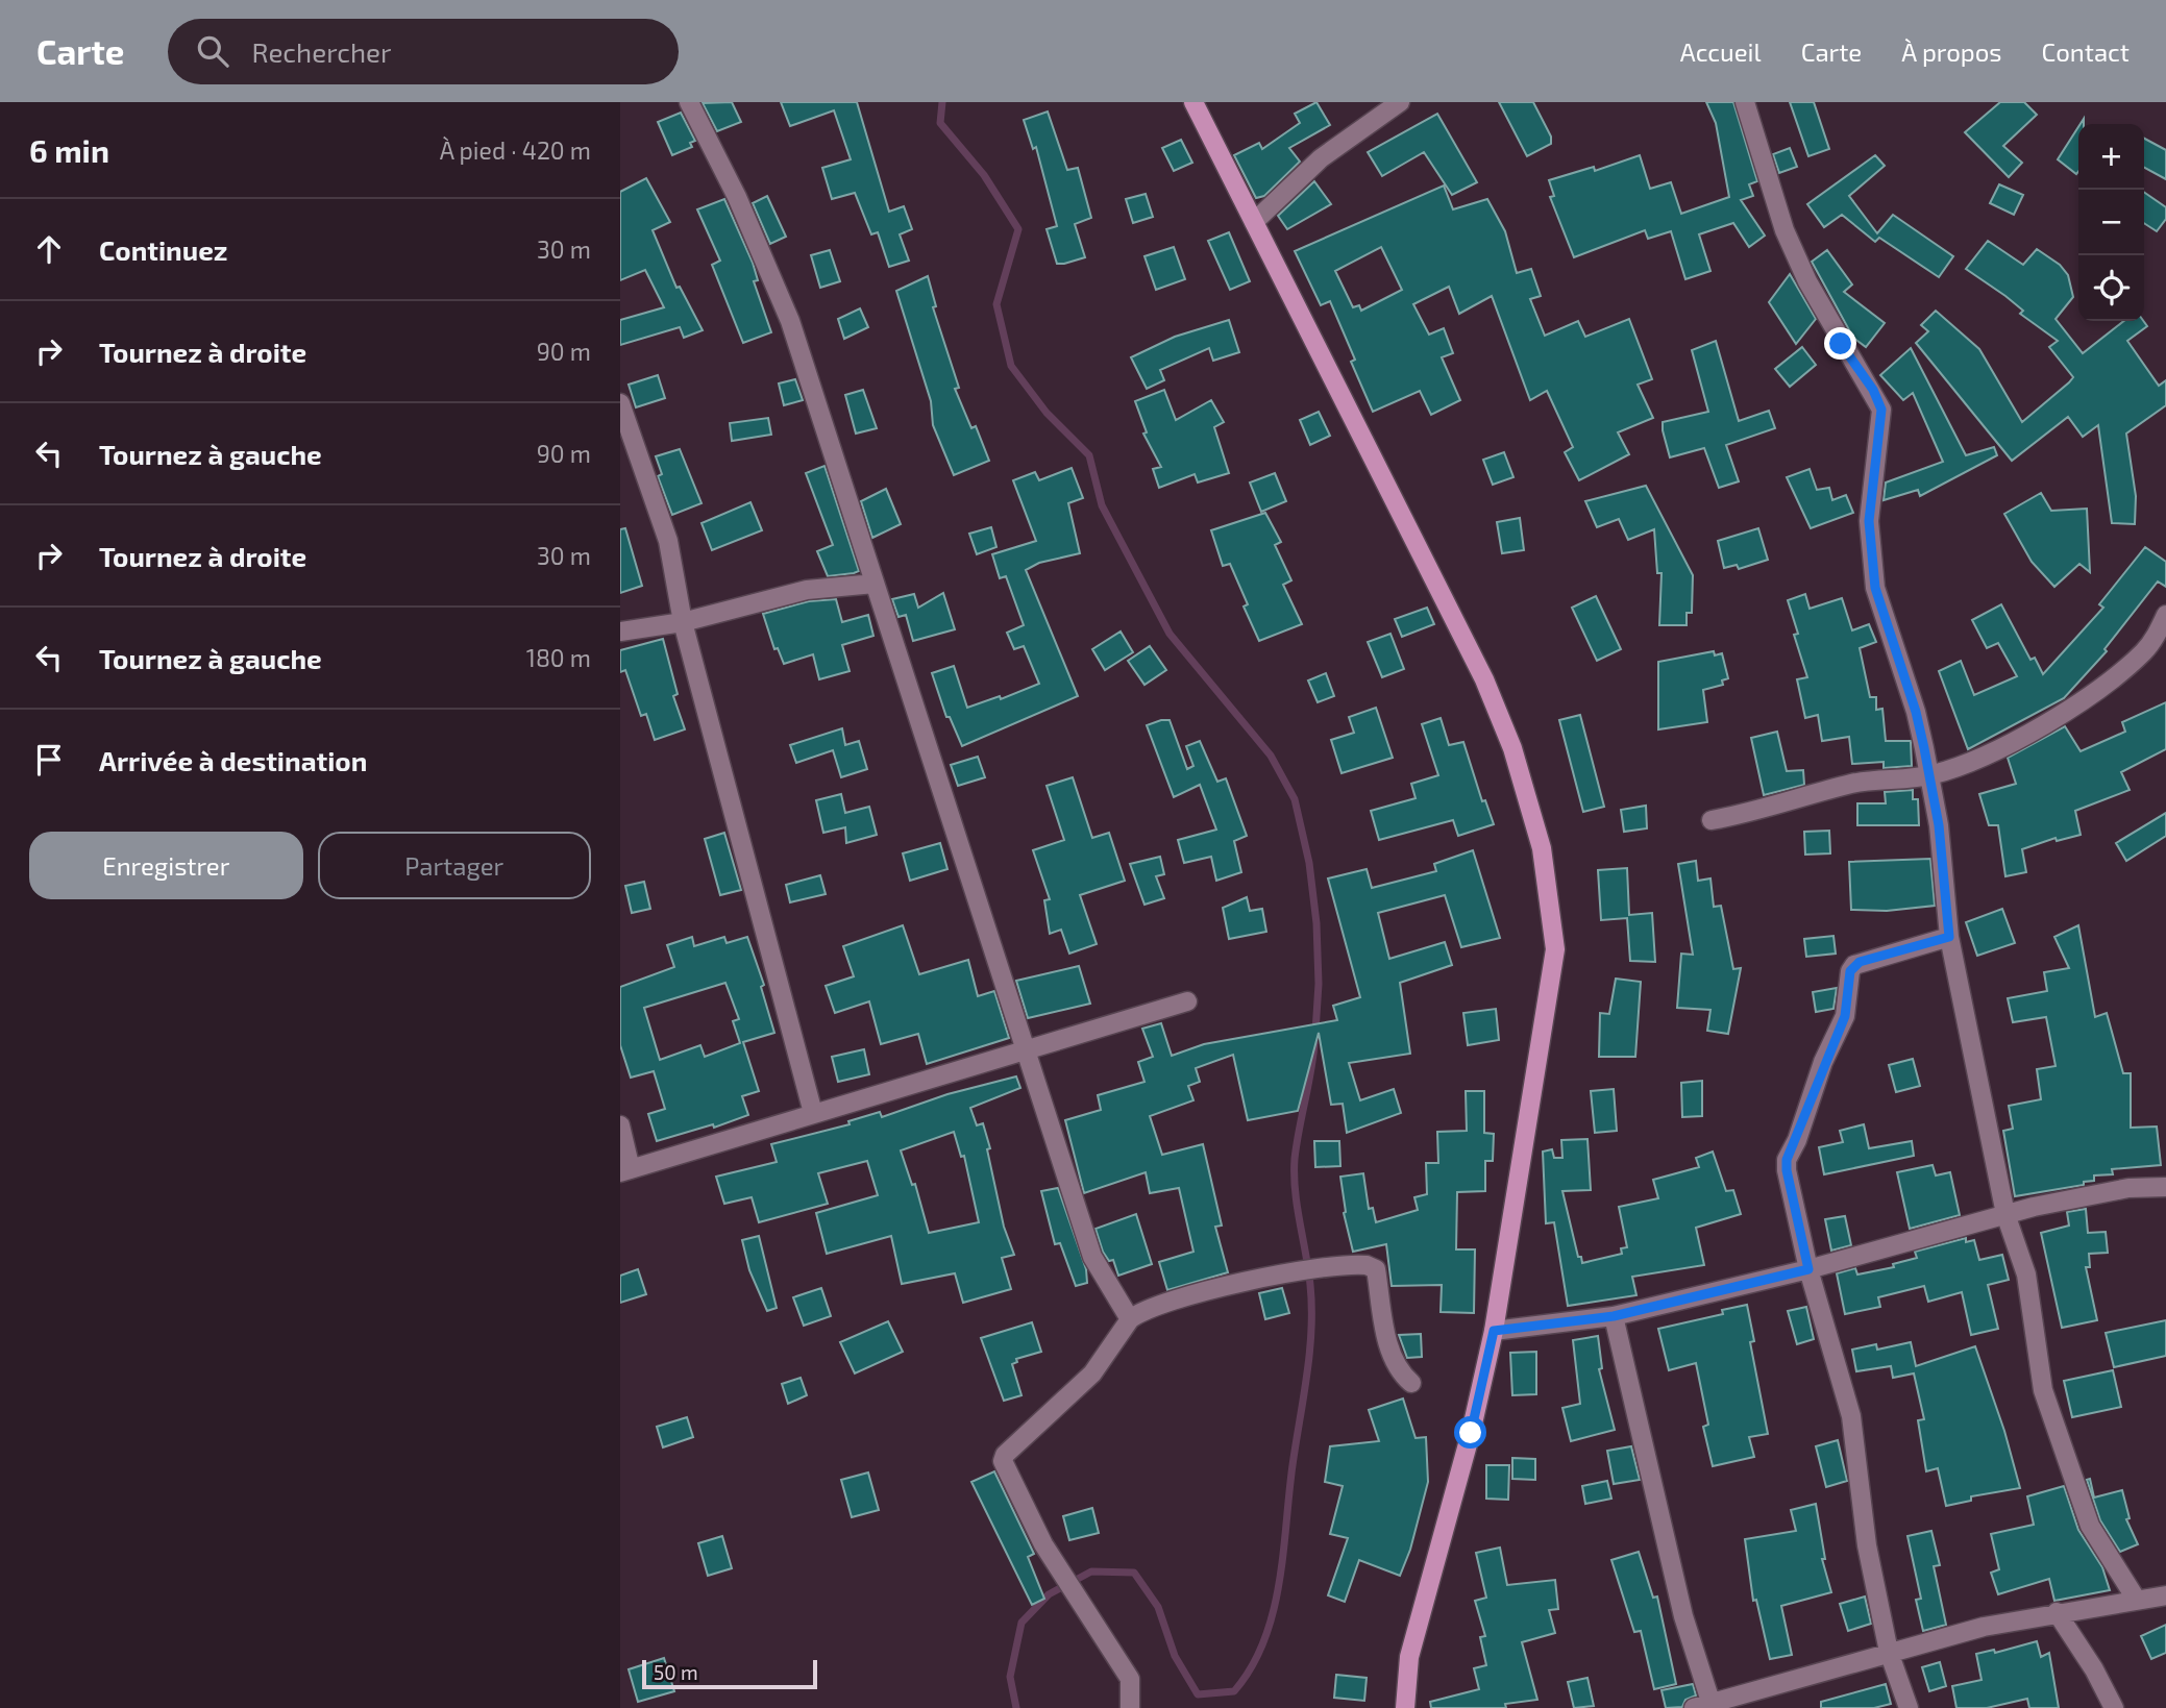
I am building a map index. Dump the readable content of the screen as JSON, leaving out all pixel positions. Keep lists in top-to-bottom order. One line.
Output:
{"scale_bar":"50 m","page":{"header":"Carte","search":"Rechercher","nav":["Accueil","Carte","À propos","Contact"],"heading":["6 min","À pied · 420 m"],"map_buttons":["+","−"],"list":[["Continuez","30 m"],["Tournez à droite","90 m"],["Tournez à gauche","90 m"],["Tournez à droite","30 m"],["Tournez à gauche","180 m"],"Arrivée à destination"],"buttons":["Enregistrer","Partager"],"scale":"50 m"}}
